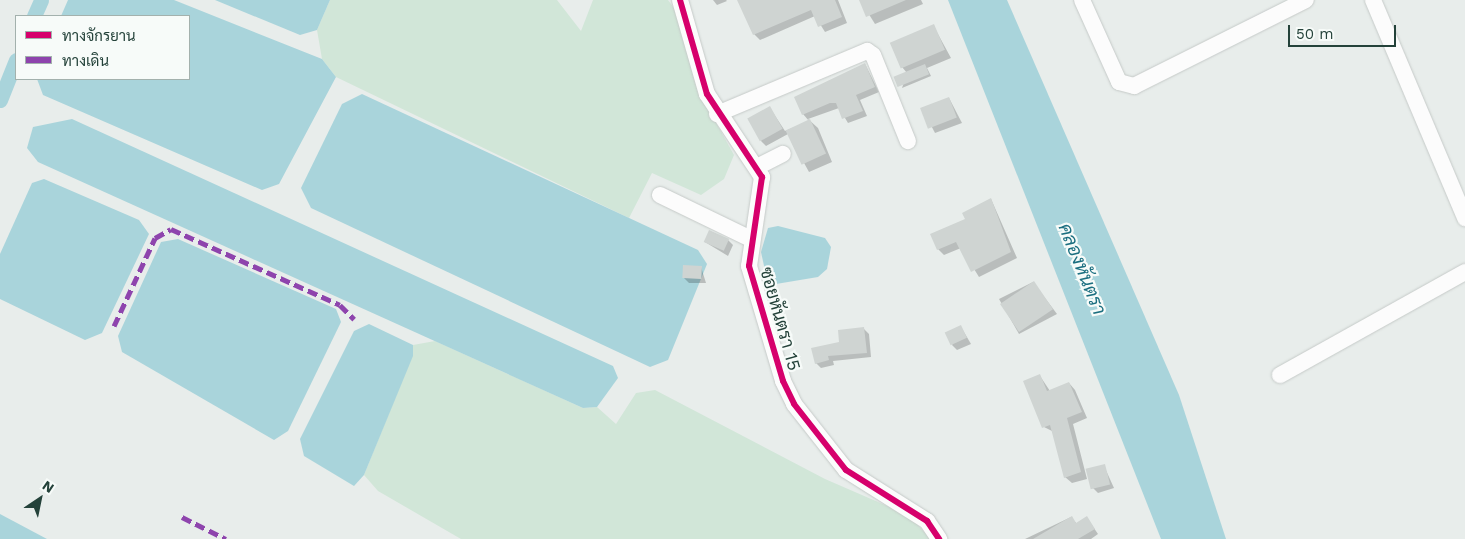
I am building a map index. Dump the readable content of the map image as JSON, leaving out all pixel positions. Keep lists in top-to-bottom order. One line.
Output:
{"streets":{"street":["ซอยหันตรา 15"]},"water":["คลองหันตรา"],"legend":["ทางจักรยาน","ทางเดิน"],"scale_bar":"50 m","north":"top right"}
